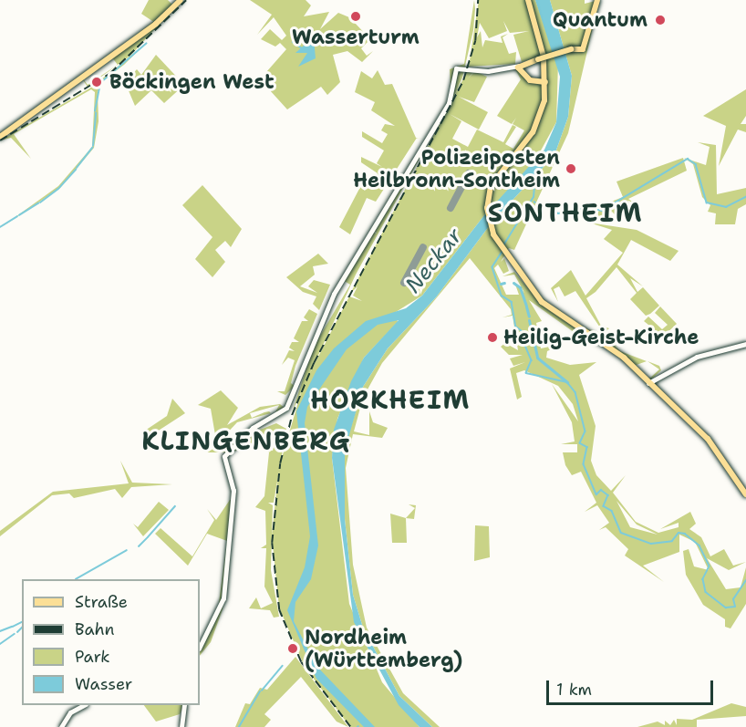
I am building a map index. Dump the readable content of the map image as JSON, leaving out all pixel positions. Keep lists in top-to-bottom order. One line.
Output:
{"districts":["SONTHEIM","HORKHEIM","KLINGENBERG"],"water":["Neckar"],"places":["Wasserturm","Quantum","Böckingen West","Polizeiposten Heilbronn-Sontheim","Heilig-Geist-Kirche","Nordheim (Württemberg)"],"legend":["Straße","Bahn","Park","Wasser"],"scale_bar":"1 km"}
